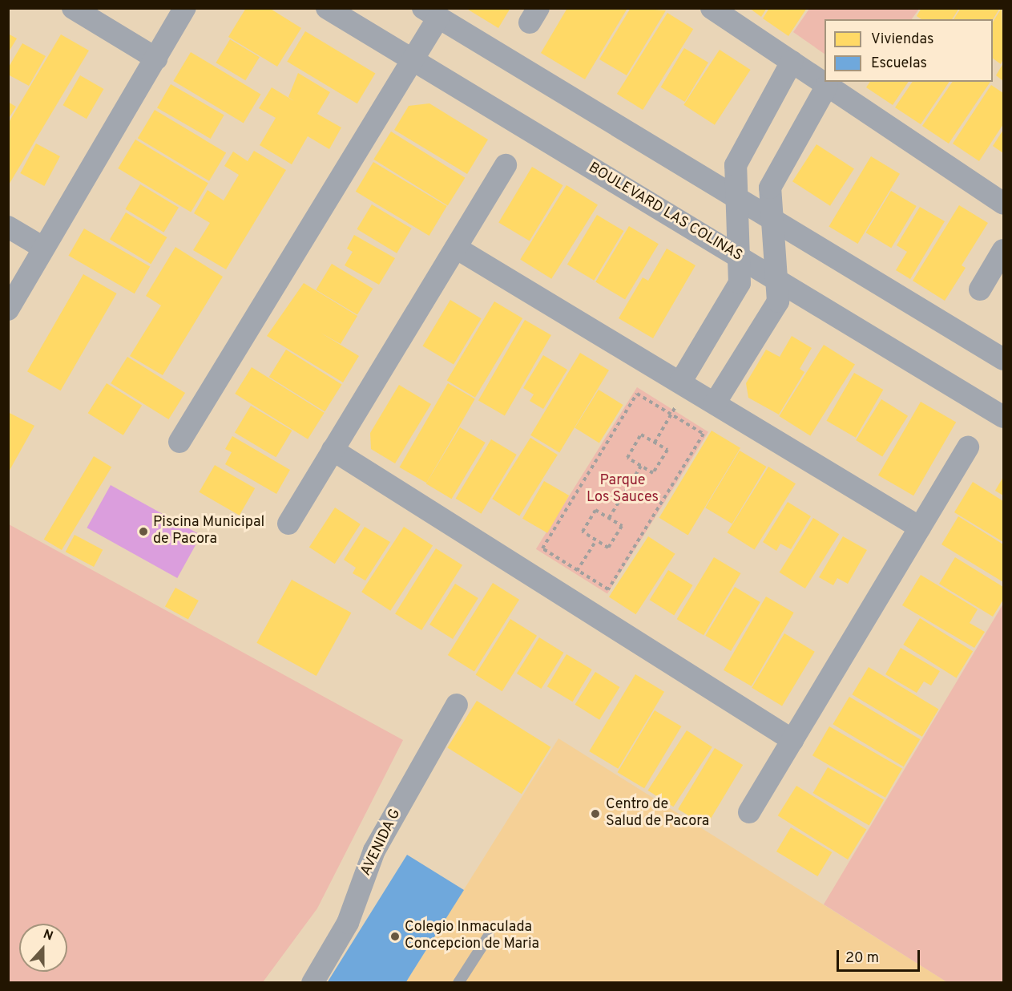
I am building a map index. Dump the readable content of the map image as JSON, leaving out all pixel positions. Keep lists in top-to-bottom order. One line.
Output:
{"streets":{"street":["BOULEVARD LAS COLINAS","AVENIDA G"]},"parks":["Parque Los Sauces"],"places":["Piscina Municipal de Pacora","Centro de Salud de Pacora","Colegio Inmaculada Concepcion de Maria"],"legend":["Viviendas","Escuelas"],"scale_bar":"20 m","north":"top"}
